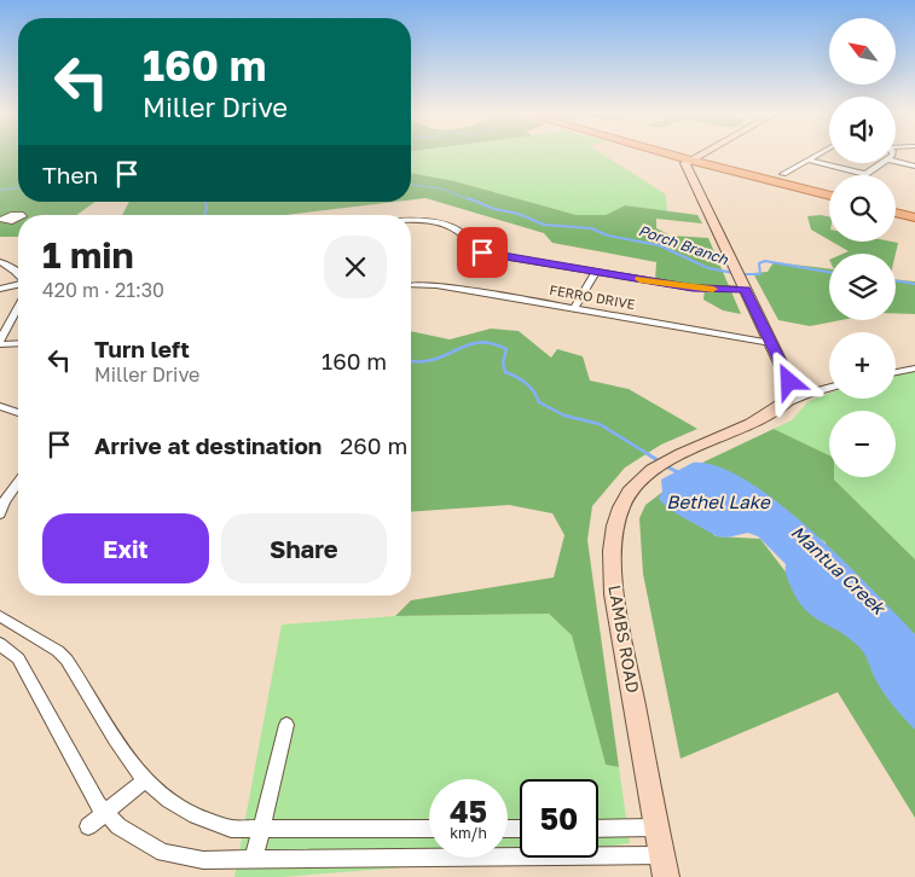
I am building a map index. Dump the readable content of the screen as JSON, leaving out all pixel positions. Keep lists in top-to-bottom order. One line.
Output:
{"streets":{"main road":["LAMBS ROAD"],"street":["FERRO DRIVE"]},"water":["Porch Branch","Bethel Lake","Mantua Creek"],"north":"top left","page":{"map_buttons":["+","−"],"turn":["160 m","Miller Drive"],"then":"Then","heading":["1 min","420 m · 21:30"],"list":[{"name":"Turn left","note":"Miller Drive","value":"160 m"},{"name":"Arrive at destination","value":"260 m"}],"buttons":["Exit","Share"],"speed":"45 km/h","limit":"50"}}
